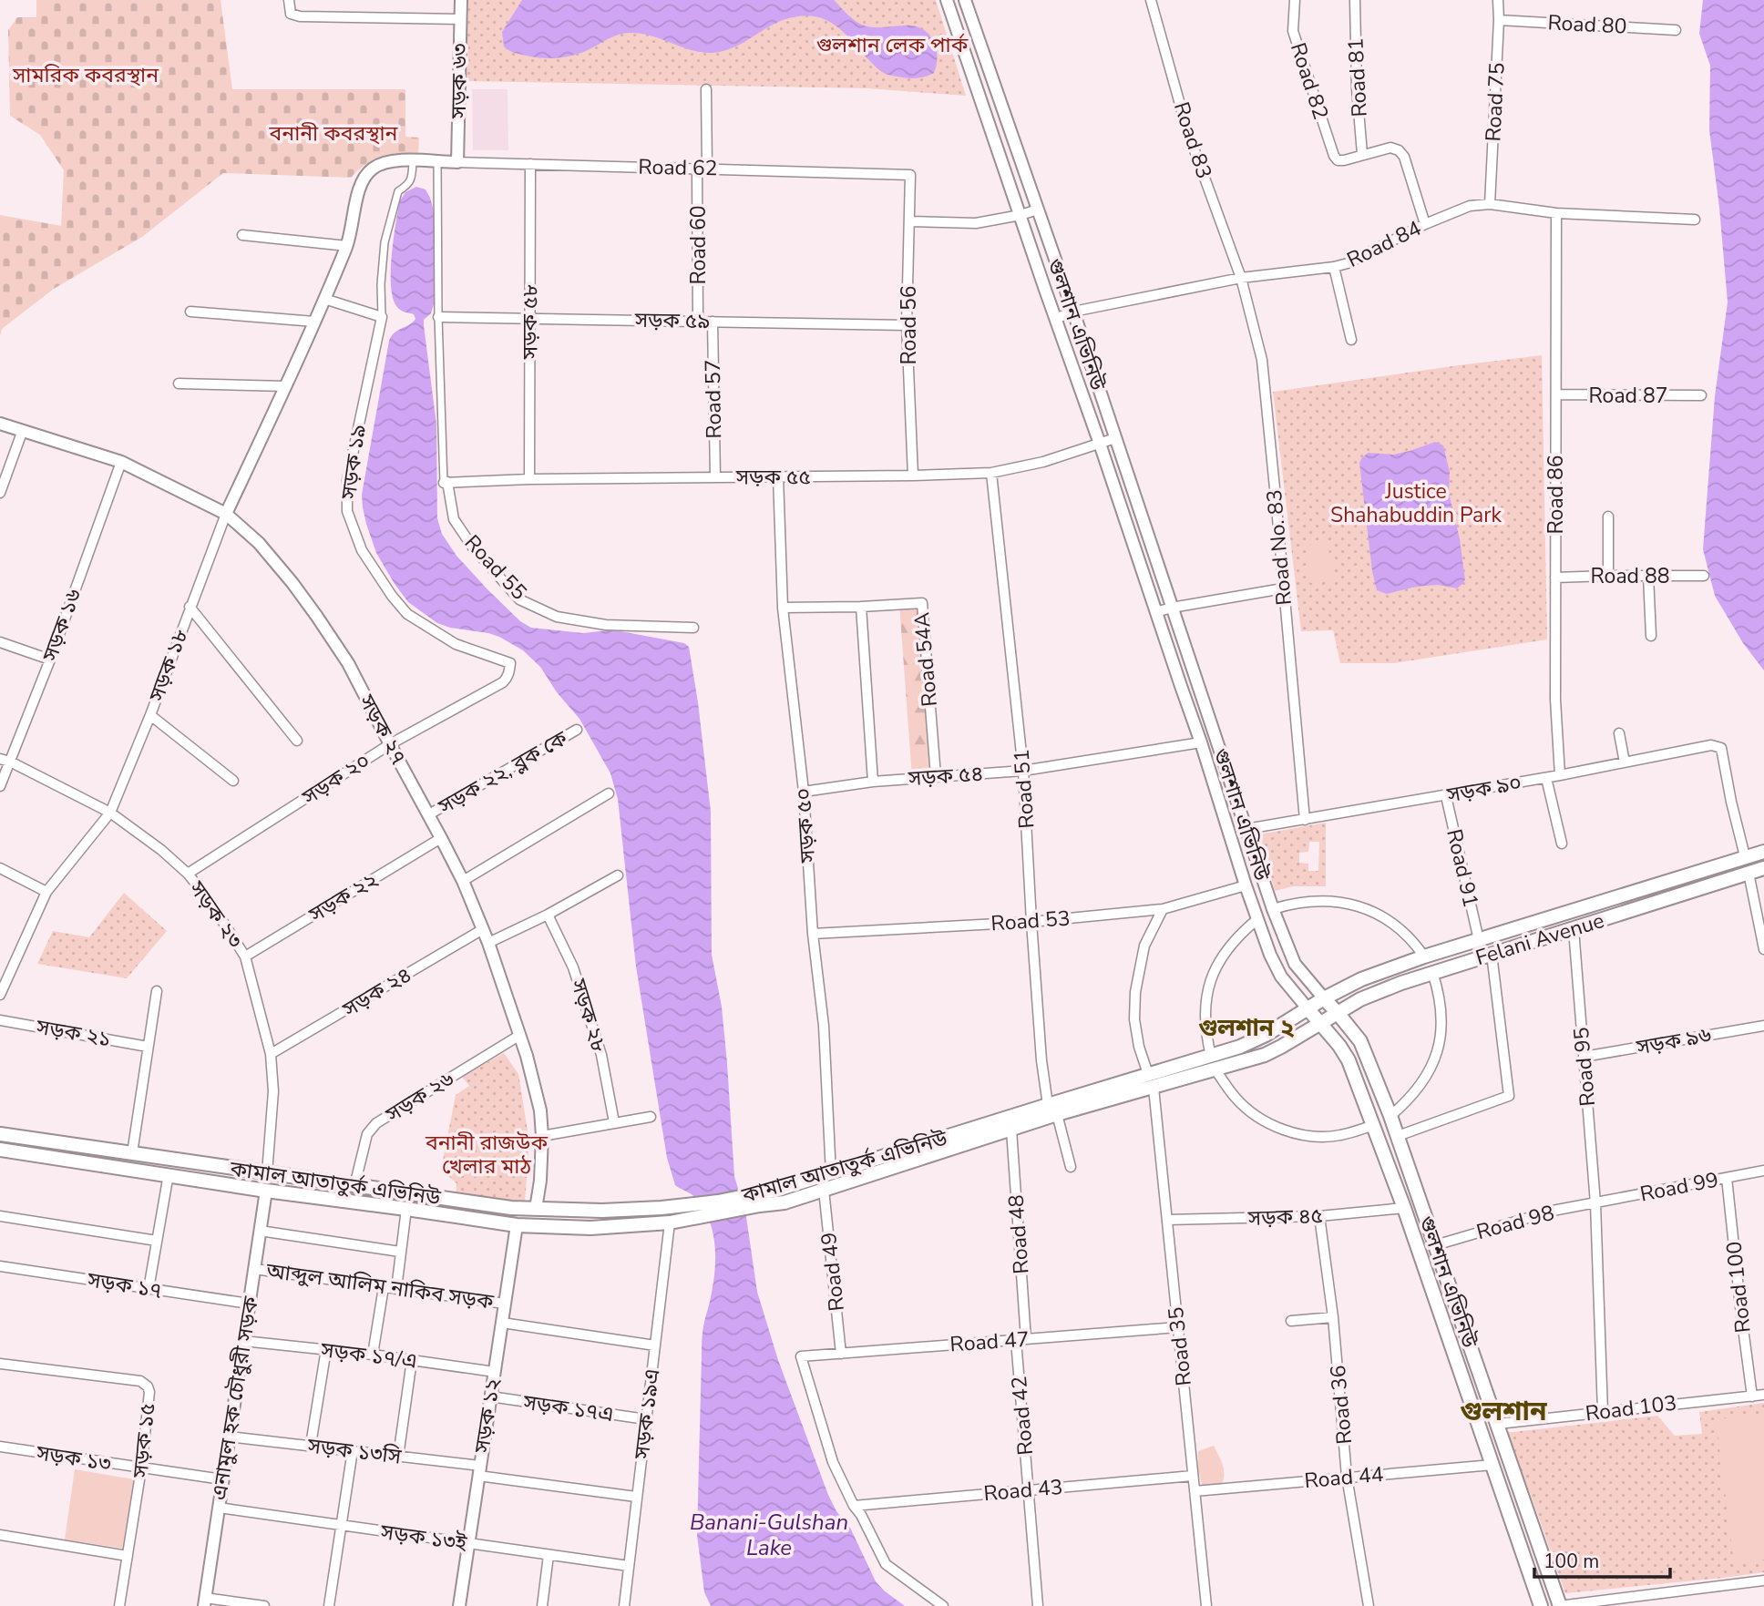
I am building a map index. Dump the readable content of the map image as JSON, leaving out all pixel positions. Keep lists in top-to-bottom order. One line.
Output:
{"streets":{"main road":["গুলশান এভিনিউ","Felani Avenue","কামাল আতাতুর্ক এভিনিউ"],"street":["Road 80","Road 81","সড়ক ৬৩","Road 82","Road 75","Road 83","Road 62","Road 84","Road 60","সড়ক ৫৯","সড়ক ৫৮","Road 56","Road 87","Road 57","সড়ক ১৯","সড়ক ৫৫","Road 86","Road No. 83","Road 55","Road 88","সড়ক ১৬","Road 54A","সড়ক ১৮","সড়ক ২৭","সড়ক ২২, ব্লক কে","সড়ক ৫৪","সড়ক ২০","Road 51","সড়ক ৯০","সড়ক ৫০","Road 91","সড়ক ২২","সড়ক ২৩","Road 53","সড়ক ২৪","সড়ক ২৮","সড়ক ২১","সড়ক ৯৬","Road 95","সড়ক ২৬","Road 99","সড়ক ৪৫","Road 98","Road 48","Road 49","সড়ক ১৭","আব্দুল আলিম নাকিব সড়ক","Road 100","Road 47","Road 35","সড়ক ১৭/এ","এনামুল হক চৌধুরী সড়ক","Road 36","সড়ক ১৭এ","Road 103","সড়ক ১৯এ","সড়ক ১২","Road 42","সড়ক ১৫","সড়ক ১৩সি","সড়ক ১৩","Road 44","Road 43","সড়ক ১৩ই"]},"crossings":[["Road 80","Road 75"],["Road 81","Road 82"],["সড়ক ৬৩","Road 62"],["Road 75","Road 84"],["Road 83","Road 84"],["Road 83","Road No. 83"],["Road 62","Road 60"],["Road 62","সড়ক ৫৮"],["Road 62","Road 56"],["Road 62","সড়ক ১৮"],["Road 84","গুলশান এভিনিউ"],["Road 84","Road 86"],["Road 84","Road No. 83"],["Road 60","সড়ক ৫৯"],["সড়ক ৫৯","সড়ক ৫৮"],["সড়ক ৫৯","Road 56"],["সড়ক ৫৯","Road 57"],["সড়ক ৫৮","সড়ক ৫৫"],["গুলশান এভিনিউ","সড়ক ৫৫"],["গুলশান এভিনিউ","সড়ক ৫৪"],["গুলশান এভিনিউ","সড়ক ৯০"],["গুলশান এভিনিউ","Road 53"],["গুলশান এভিনিউ","Felani Avenue"],["গুলশান এভিনিউ","কামাল আতাতুর্ক এভিনিউ"],["গুলশান এভিনিউ","সড়ক ৪৫"],["গুলশান এভিনিউ","Road 98"],["গুলশান এভিনিউ","Road 103"],["গুলশান এভিনিউ","Road 44"],["Road 56","সড়ক ৫৫"],["Road 87","Road 86"],["Road 57","সড়ক ৫৫"],["সড়ক ১৯","সড়ক ২০"],["সড়ক ৫৫","Road 55"],["সড়ক ৫৫","Road 51"],["সড়ক ৫৫","সড়ক ৫০"],["Road 86","Road 88"],["Road 86","সড়ক ৯০"],["Road No. 83","সড়ক ৯০"],["সড়ক ১৬","সড়ক ২৭"],["সড়ক ১৬","সড়ক ২৩"],["Road 54A","সড়ক ৫৪"],["Road 54A","সড়ক ৫০"],["সড়ক ১৮","সড়ক ২৭"],["সড়ক ১৮","সড়ক ২৩"],["সড়ক ২৭","সড়ক ২২, ব্লক কে"],["সড়ক ২৭","সড়ক ২০"],["সড়ক ২৭","সড়ক ২২"],["সড়ক ২৭","সড়ক ২৪"],["সড়ক ২৭","সড়ক ২৬"],["সড়ক ২৭","কামাল আতাতুর্ক এভিনিউ"],["সড়ক ৫৪","Road 51"],["সড়ক ৫৪","সড়ক ৫০"],["সড়ক ২০","সড়ক ২৩"],["Road 51","Road 53"],["Road 51","কামাল আতাতুর্ক এভিনিউ"],["সড়ক ৯০","Road 91"],["সড়ক ৯০","Felani Avenue"],["সড়ক ৫০","Road 53"],["সড়ক ৫০","কামাল আতাতুর্ক এভিনিউ"],["সড়ক ৫০","Road 49"],["Road 91","Felani Avenue"],["সড়ক ২২","সড়ক ২৩"],["সড়ক ২৩","সড়ক ২৪"],["সড়ক ২৩","কামাল আতাতুর্ক এভিনিউ"],["Felani Avenue","Road 95"],["Felani Avenue","কামাল আতাতুর্ক এভিনিউ"],["সড়ক ৯৬","Road 95"],["Road 95","Road 99"],["Road 95","Road 98"],["Road 95","Road 103"],["সড়ক ২৬","কামাল আতাতুর্ক এভিনিউ"],["কামাল আতাতুর্ক এভিনিউ","Road 48"],["কামাল আতাতুর্ক এভিনিউ","Road 49"],["কামাল আতাতুর্ক এভিনিউ","Road 35"],["কামাল আতাতুর্ক এভিনিউ","এনামুল হক চৌধুরী সড়ক"],["কামাল আতাতুর্ক এভিনিউ","সড়ক ১৯এ"],["কামাল আতাতুর্ক এভিনিউ","সড়ক ১২"],["Road 99","Road 98"],["Road 99","Road 100"],["সড়ক ৪৫","Road 35"],["সড়ক ৪৫","Road 36"],["Road 48","Road 47"],["Road 48","Road 42"],["Road 49","Road 47"],["সড়ক ১৭","এনামুল হক চৌধুরী সড়ক"],["আব্দুল আলিম নাকিব সড়ক","এনামুল হক চৌধুরী সড়ক"],["আব্দুল আলিম নাকিব সড়ক","সড়ক ১২"],["Road 100","Road 103"],["Road 47","Road 35"],["Road 47","Road 42"],["Road 47","Road 43"],["Road 35","Road 44"],["Road 35","Road 43"],["সড়ক ১৭/এ","এনামুল হক চৌধুরী সড়ক"],["সড়ক ১৭/এ","সড়ক ১২"],["এনামুল হক চৌধুরী সড়ক","সড়ক ১৩সি"],["এনামুল হক চৌধুরী সড়ক","সড়ক ১৩"],["এনামুল হক চৌধুরী সড়ক","সড়ক ১৩ই"],["Road 36","Road 44"],["সড়ক ১৭এ","সড়ক ১৯এ"],["সড়ক ১৭এ","সড়ক ১২"],["সড়ক ১৯এ","সড়ক ১৩সি"],["সড়ক ১৯এ","সড়ক ১৩ই"],["সড়ক ১২","সড়ক ১৩সি"],["সড়ক ১২","সড়ক ১৩ই"],["Road 42","Road 43"],["সড়ক ১৫","সড়ক ১৩"]],"districts":["গুলশান ২","গুলশান"],"water":["Banani-Gulshan Lake"],"parks":["গুলশান লেক পার্ক","সামরিক কবরস্থান","বনানী কবরস্থান","Justice Shahabuddin Park","বনানী রাজউক খেলার মাঠ"],"scale_bar":"100 m"}
